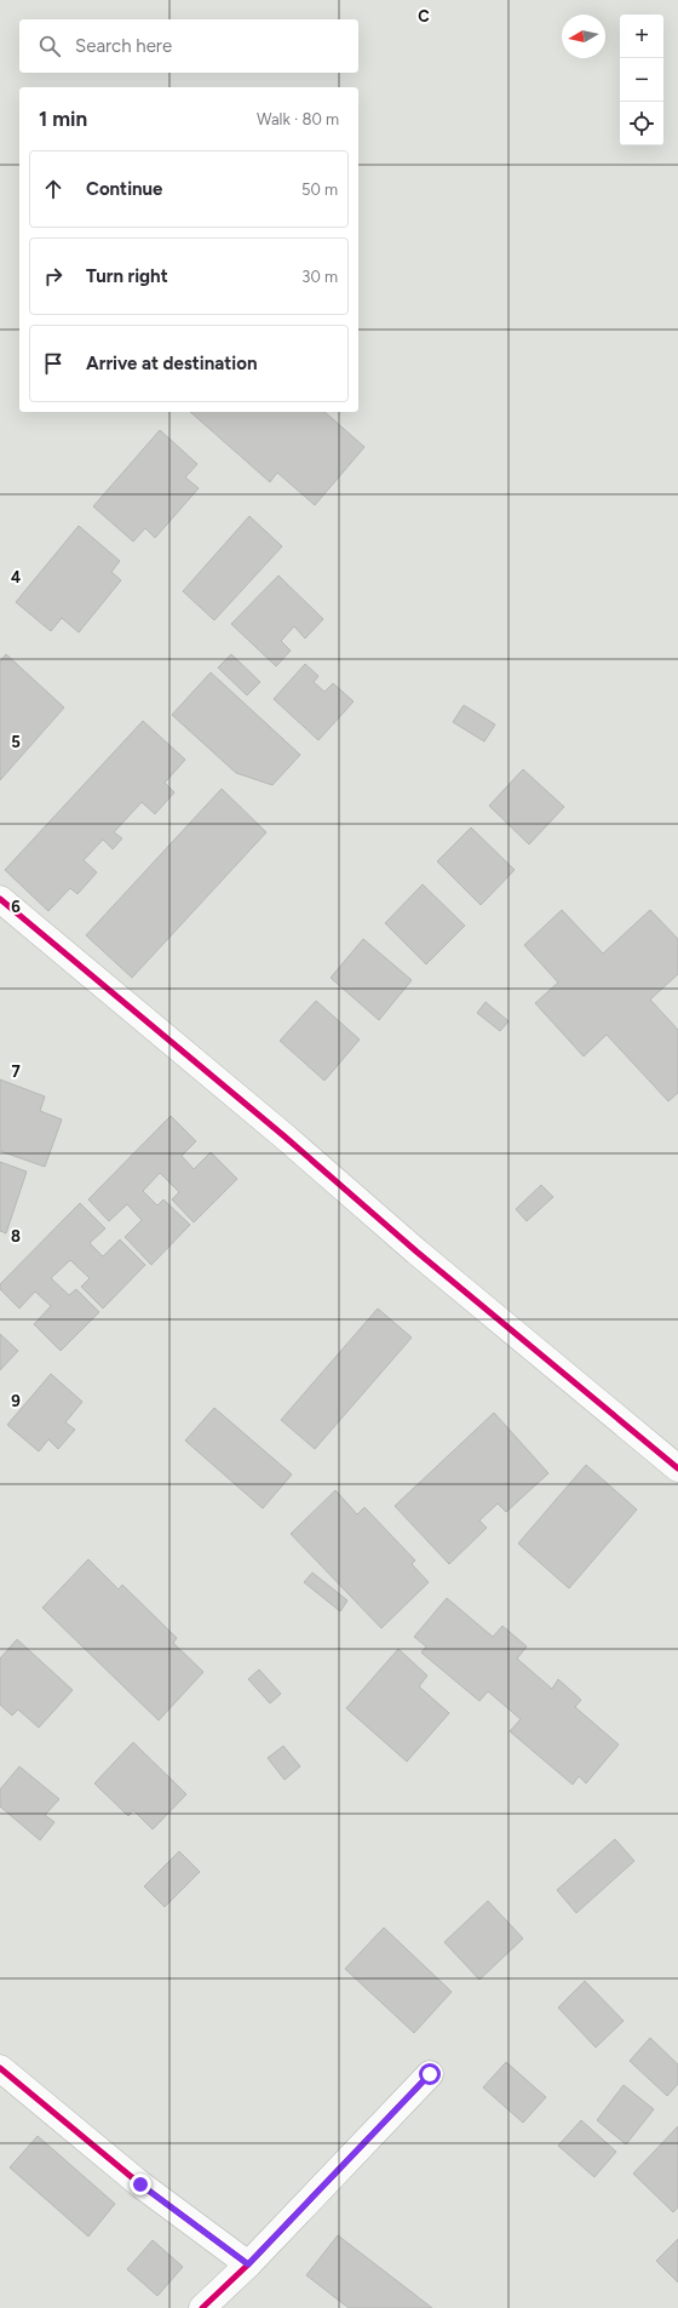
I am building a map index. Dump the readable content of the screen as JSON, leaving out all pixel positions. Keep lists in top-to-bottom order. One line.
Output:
{"north":"left","page":{"map_buttons":["+","−"],"search":"Search here","heading":["1 min","Walk · 80 m"],"list":[["Continue","50 m"],["Turn right","30 m"],"Arrive at destination"]},"grid":{"columns":["C"],"rows":["4","5","6","7","8","9"]}}
